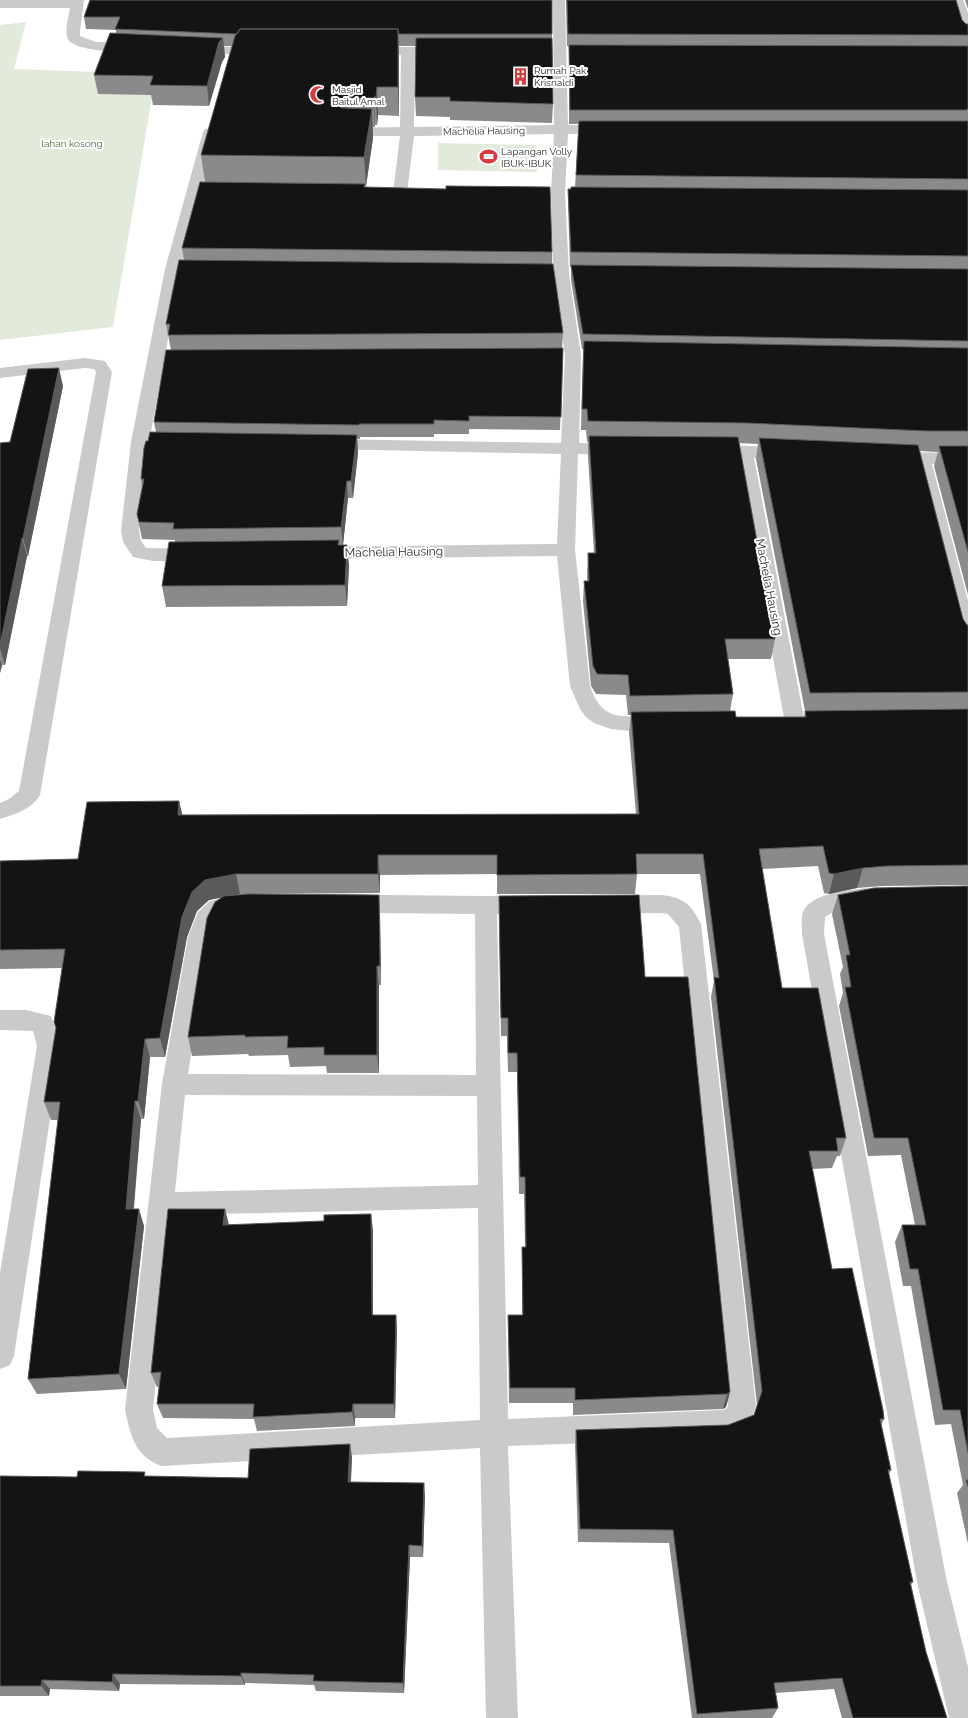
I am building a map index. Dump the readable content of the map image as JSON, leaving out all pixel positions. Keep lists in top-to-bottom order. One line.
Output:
{"streets":{"street":["Machelia Hausing"]},"parks":["lahan kosong"],"places":{"building":["Rumah Pak Krisnaldi"],"mosque":["Masjid Baitul Amal"],"sports":["Lapangan Volly IBUK-IBUK"]}}
